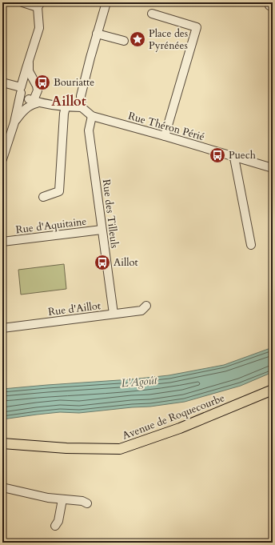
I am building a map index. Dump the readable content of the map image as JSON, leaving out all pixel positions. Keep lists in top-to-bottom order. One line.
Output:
{"streets":{"main road":["Avenue de Roquecourbe"],"street":["Rue Théron Périé","Rue des Tilleuls","Rue d'Aquitaine","Rue d'Aillot"]},"crossings":[["Rue Théron Périé","Rue des Tilleuls"],["Rue des Tilleuls","Rue d'Aquitaine"],["Rue des Tilleuls","Rue d'Aillot"]],"districts":["Aillot"],"water":["L'Agoût"],"places":{"place":["Place des Pyrénées"],"bus stop":["Bouriatte","Puech","Aillot"]}}
